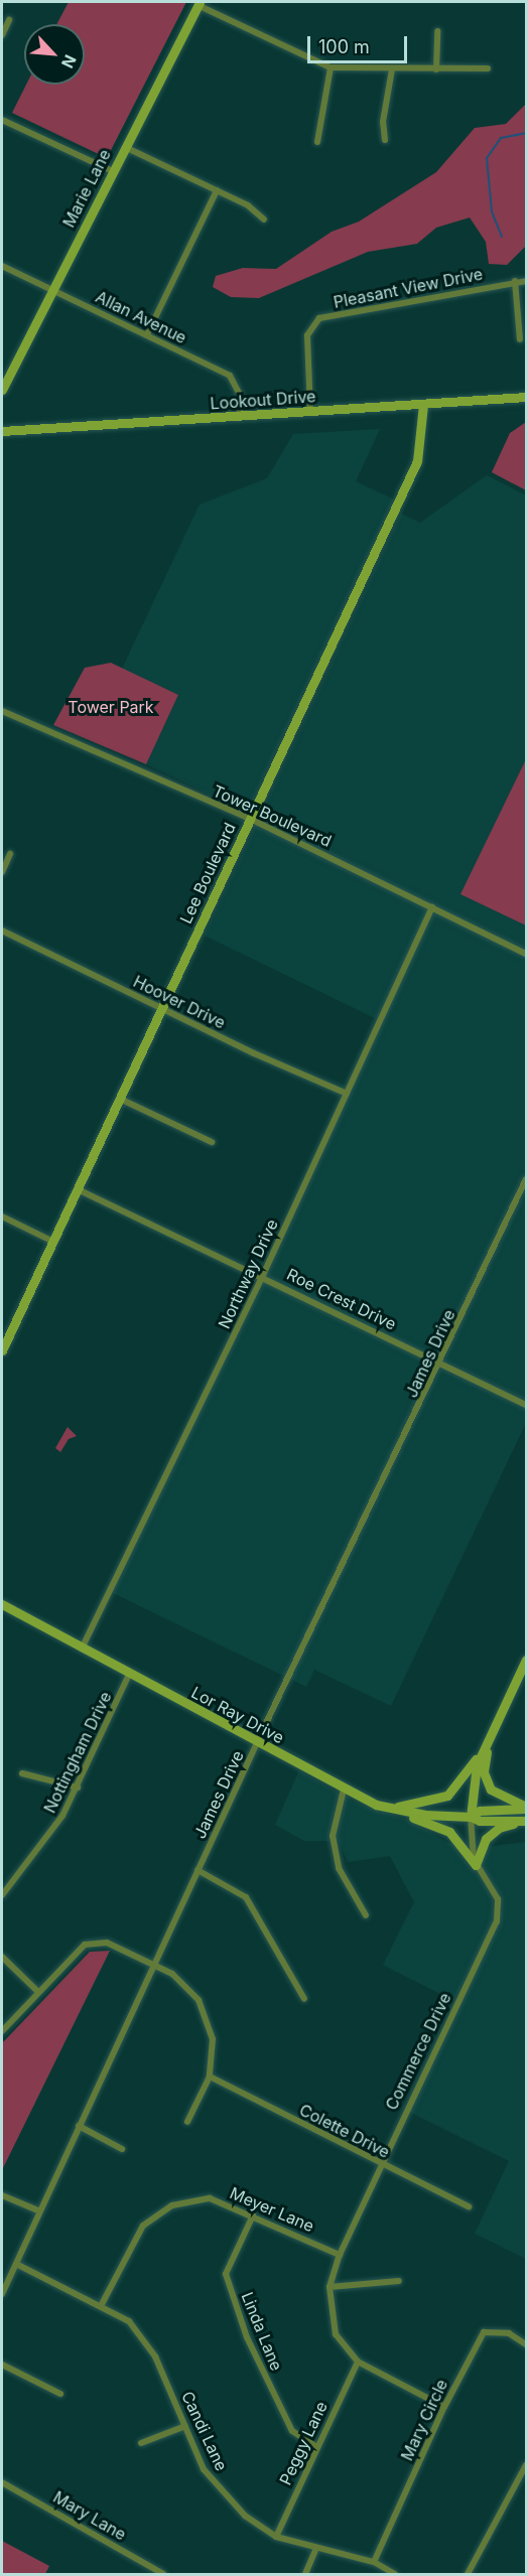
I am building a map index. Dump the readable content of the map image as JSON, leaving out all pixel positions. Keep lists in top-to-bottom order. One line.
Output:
{"streets":{"street":["Marie Lane","Pleasant View Drive","Allan Avenue","Lookout Drive","Tower Boulevard","Lee Boulevard","Hoover Drive","Northway Drive","Roe Crest Drive","James Drive","Lor Ray Drive","Nottingham Drive","Commerce Drive","Colette Drive","Meyer Lane","Linda Lane","Mary Circle","Candi Lane","Peggy Lane","Mary Lane"]},"crossings":[["Marie Lane","Allan Avenue"],["Pleasant View Drive","Lookout Drive"],["Allan Avenue","Lookout Drive"],["Lookout Drive","Lee Boulevard"],["Tower Boulevard","Lee Boulevard"],["Tower Boulevard","Northway Drive"],["Lee Boulevard","Hoover Drive"],["Lee Boulevard","Roe Crest Drive"],["Hoover Drive","Northway Drive"],["Northway Drive","Roe Crest Drive"],["Northway Drive","Lor Ray Drive"],["Roe Crest Drive","James Drive"],["James Drive","Lor Ray Drive"],["James Drive","Candi Lane"],["Lor Ray Drive","Nottingham Drive"],["Lor Ray Drive","Commerce Drive"],["Commerce Drive","Colette Drive"],["Commerce Drive","Meyer Lane"],["Commerce Drive","Mary Circle"],["Commerce Drive","Peggy Lane"],["Meyer Lane","Linda Lane"],["Meyer Lane","Candi Lane"],["Linda Lane","Peggy Lane"],["Mary Circle","Candi Lane"],["Candi Lane","Peggy Lane"]],"parks":["Tower Park"],"scale_bar":"100 m","north":"bottom right"}
